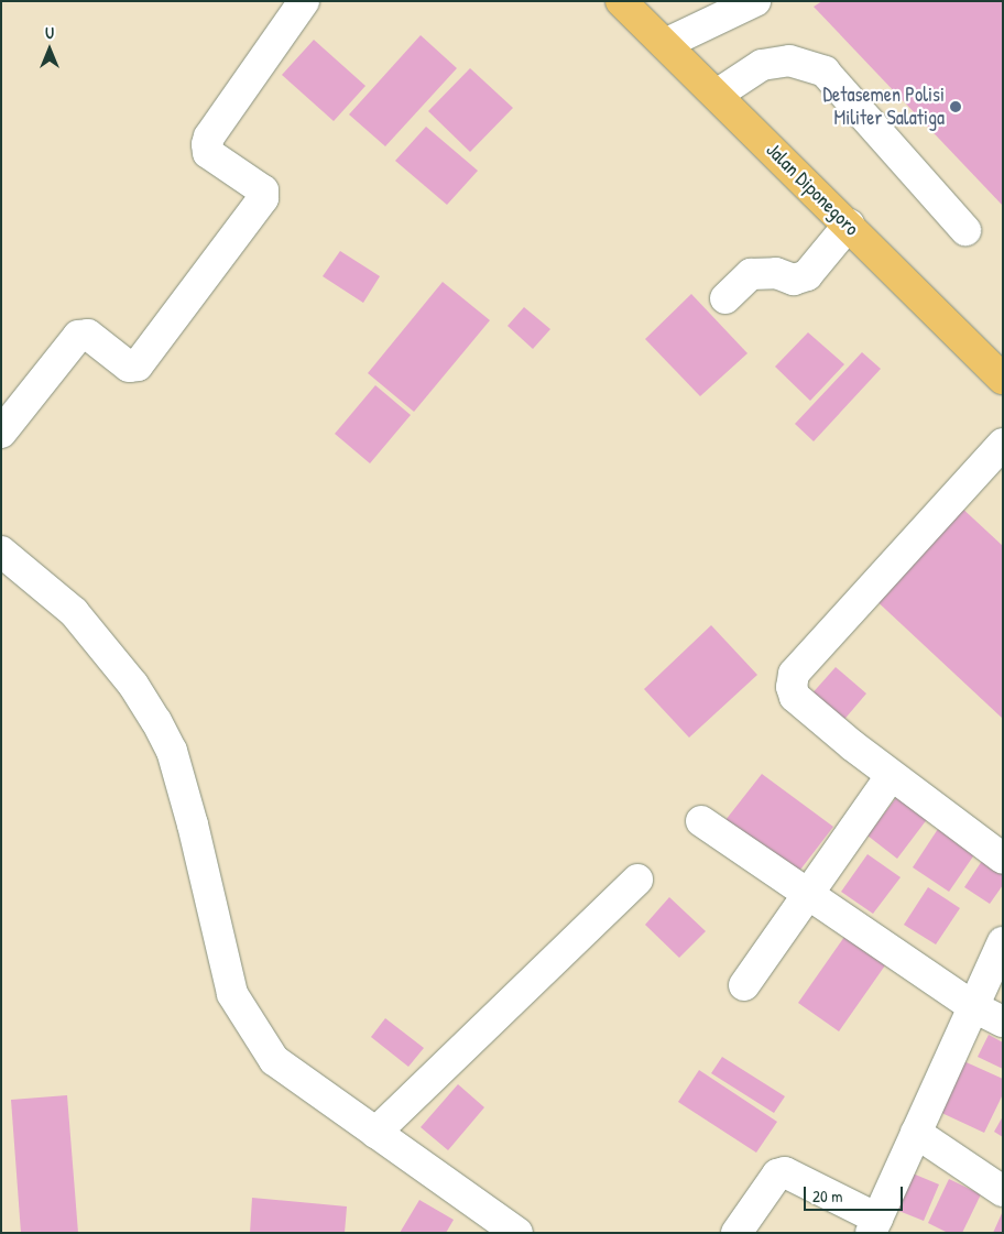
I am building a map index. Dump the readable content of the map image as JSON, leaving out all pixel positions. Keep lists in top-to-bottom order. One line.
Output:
{"streets":{"main road":["Jalan Diponegoro"]},"places":["Detasemen Polisi Militer Salatiga"],"scale_bar":"20 m","north":"top"}
